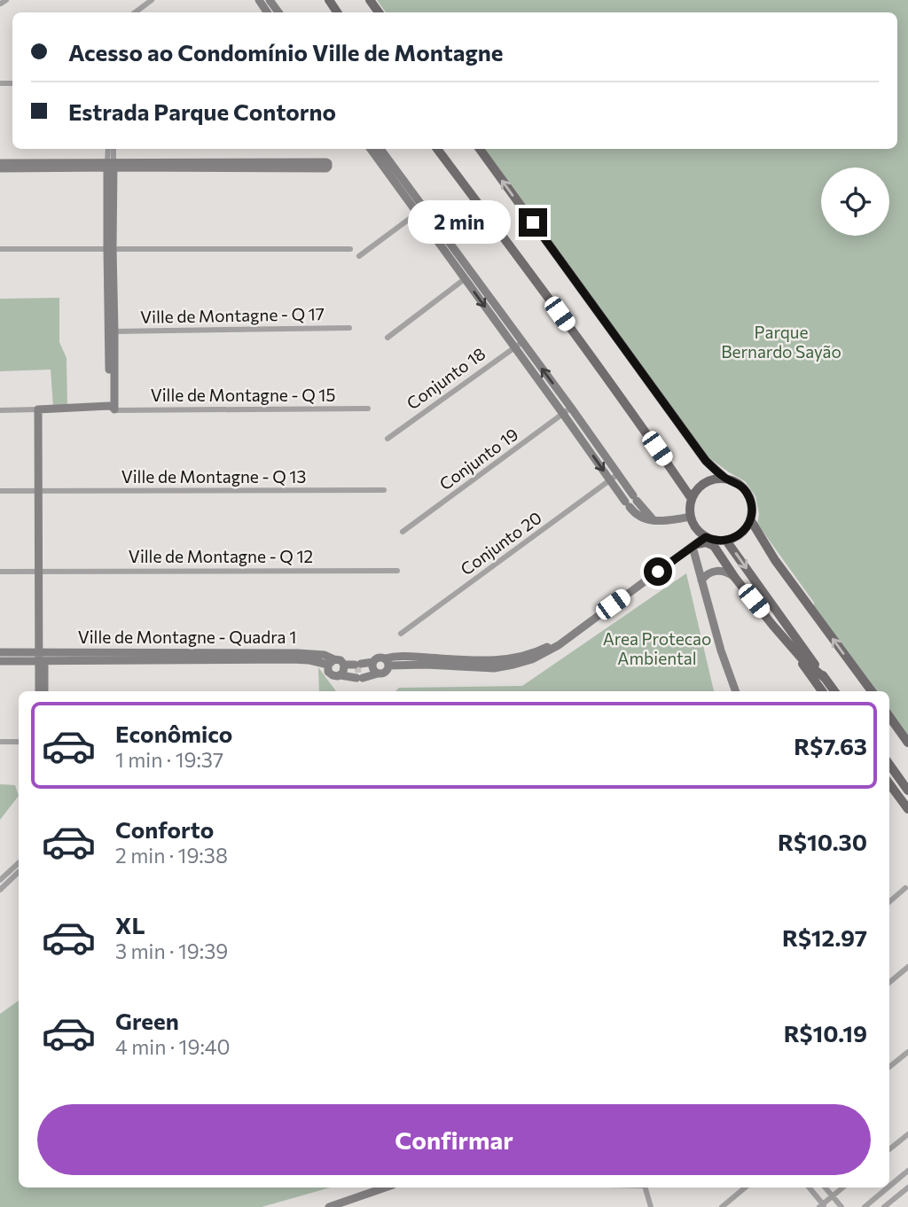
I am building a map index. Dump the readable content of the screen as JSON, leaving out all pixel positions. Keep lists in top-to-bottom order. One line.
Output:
{"streets":{"street":["Ville de Montagne - Q 17","Conjunto 18","Ville de Montagne - Q 15","Conjunto 19","Ville de Montagne - Q 13","Conjunto 20","Ville de Montagne - Q 12","Ville de Montagne - Quadra 1"]},"parks":["Parque Bernardo Sayão","Area Protecao Ambiental"],"page":{"banner":["Acesso ao Condomínio Ville de Montagne","Estrada Parque Contorno"],"bubble":"2 min","list":[{"name":"Econômico","note":"1 min · 19:37","value":"R$7.63"},{"name":"Conforto","note":"2 min · 19:38","value":"R$10.30"},{"name":"XL","note":"3 min · 19:39","value":"R$12.97"},{"name":"Green","note":"4 min · 19:40","value":"R$10.19"}],"buttons":"Confirmar"}}
